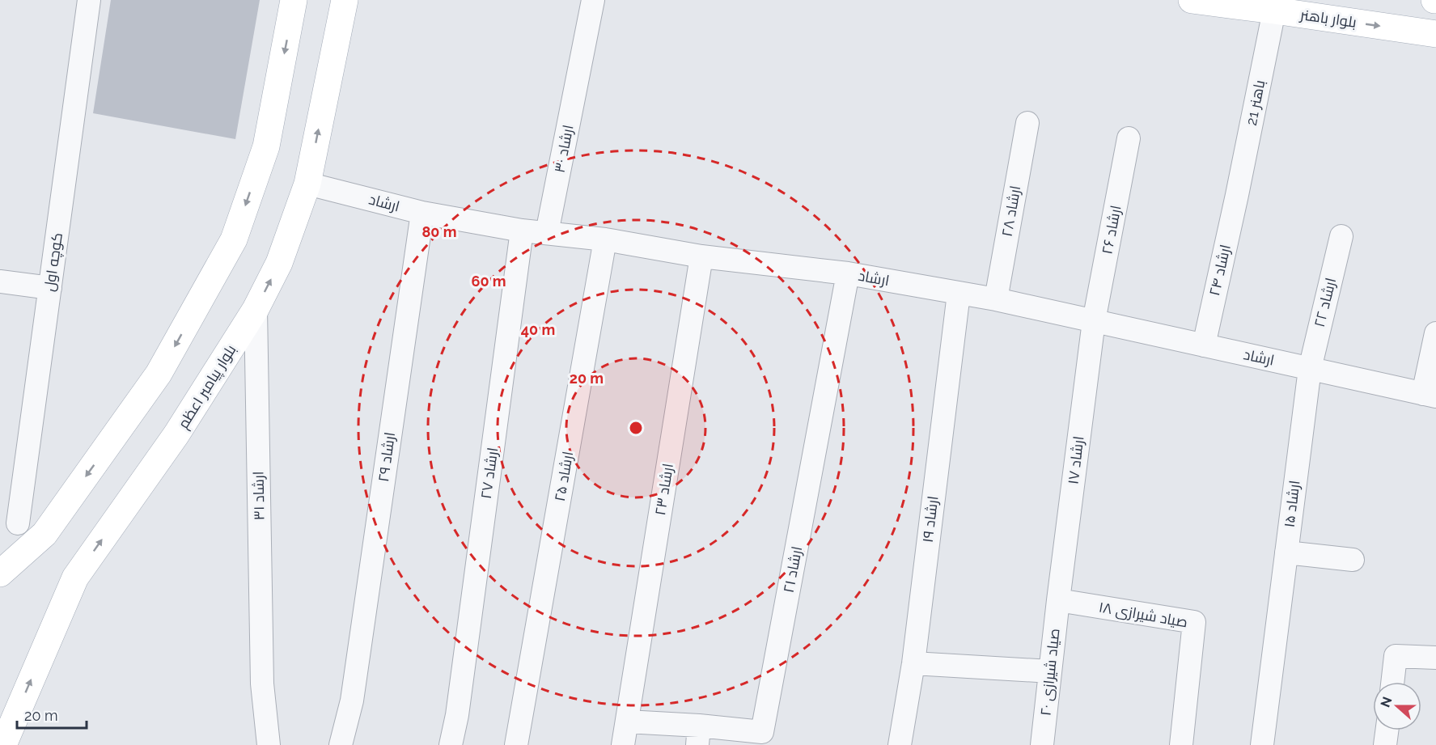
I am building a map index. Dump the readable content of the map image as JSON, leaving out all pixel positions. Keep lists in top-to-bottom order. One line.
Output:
{"streets":{"main road":["بلوار باهنر","بلوار پیامبر اعظم"],"street":["باهنر 21","ارشاد ۳۰","ارشاد","ارشاد ۲۸","ارشاد ۲۶","کوچه اول","ارشاد ۲۴","ارشاد ۲۲","ارشاد ۲۹","ارشاد ۱۷","ارشاد ۲۷","ارشاد ۲۵","ارشاد ۲۳","ارشاد ۳۱","ارشاد ۱۵","ارشاد ۱۹","ارشاد ۲۱","صیاد شیرازی ۱۸","صیاد شیرازی ۲۰"]},"crossings":[["بلوار باهنر","باهنر 21"],["باهنر 21","ارشاد ۲۴"],["ارشاد ۳۰","ارشاد"],["ارشاد","ارشاد ۲۸"],["ارشاد","ارشاد ۲۶"],["ارشاد","ارشاد ۲۴"],["ارشاد","ارشاد ۲۲"],["ارشاد","بلوار پیامبر اعظم"],["ارشاد","ارشاد ۲۹"],["ارشاد","ارشاد ۱۷"],["ارشاد","ارشاد ۲۷"],["ارشاد","ارشاد ۲۵"],["ارشاد","ارشاد ۲۳"],["ارشاد","ارشاد ۱۵"],["ارشاد","ارشاد ۱۹"],["ارشاد","ارشاد ۲۱"],["ارشاد ۲۶","ارشاد ۱۷"],["ارشاد ۲۲","ارشاد ۱۵"],["بلوار پیامبر اعظم","ارشاد ۳۱"],["ارشاد ۱۷","صیاد شیرازی ۱۸"],["ارشاد ۱۷","صیاد شیرازی ۲۰"],["ارشاد ۲۳","ارشاد ۲۱"],["صیاد شیرازی ۱۸","صیاد شیرازی ۲۰"]],"one_way":["بلوار باهنر"],"scale_bar":"20 m","north":"left","rings":["80 m","60 m","40 m","20 m"]}
